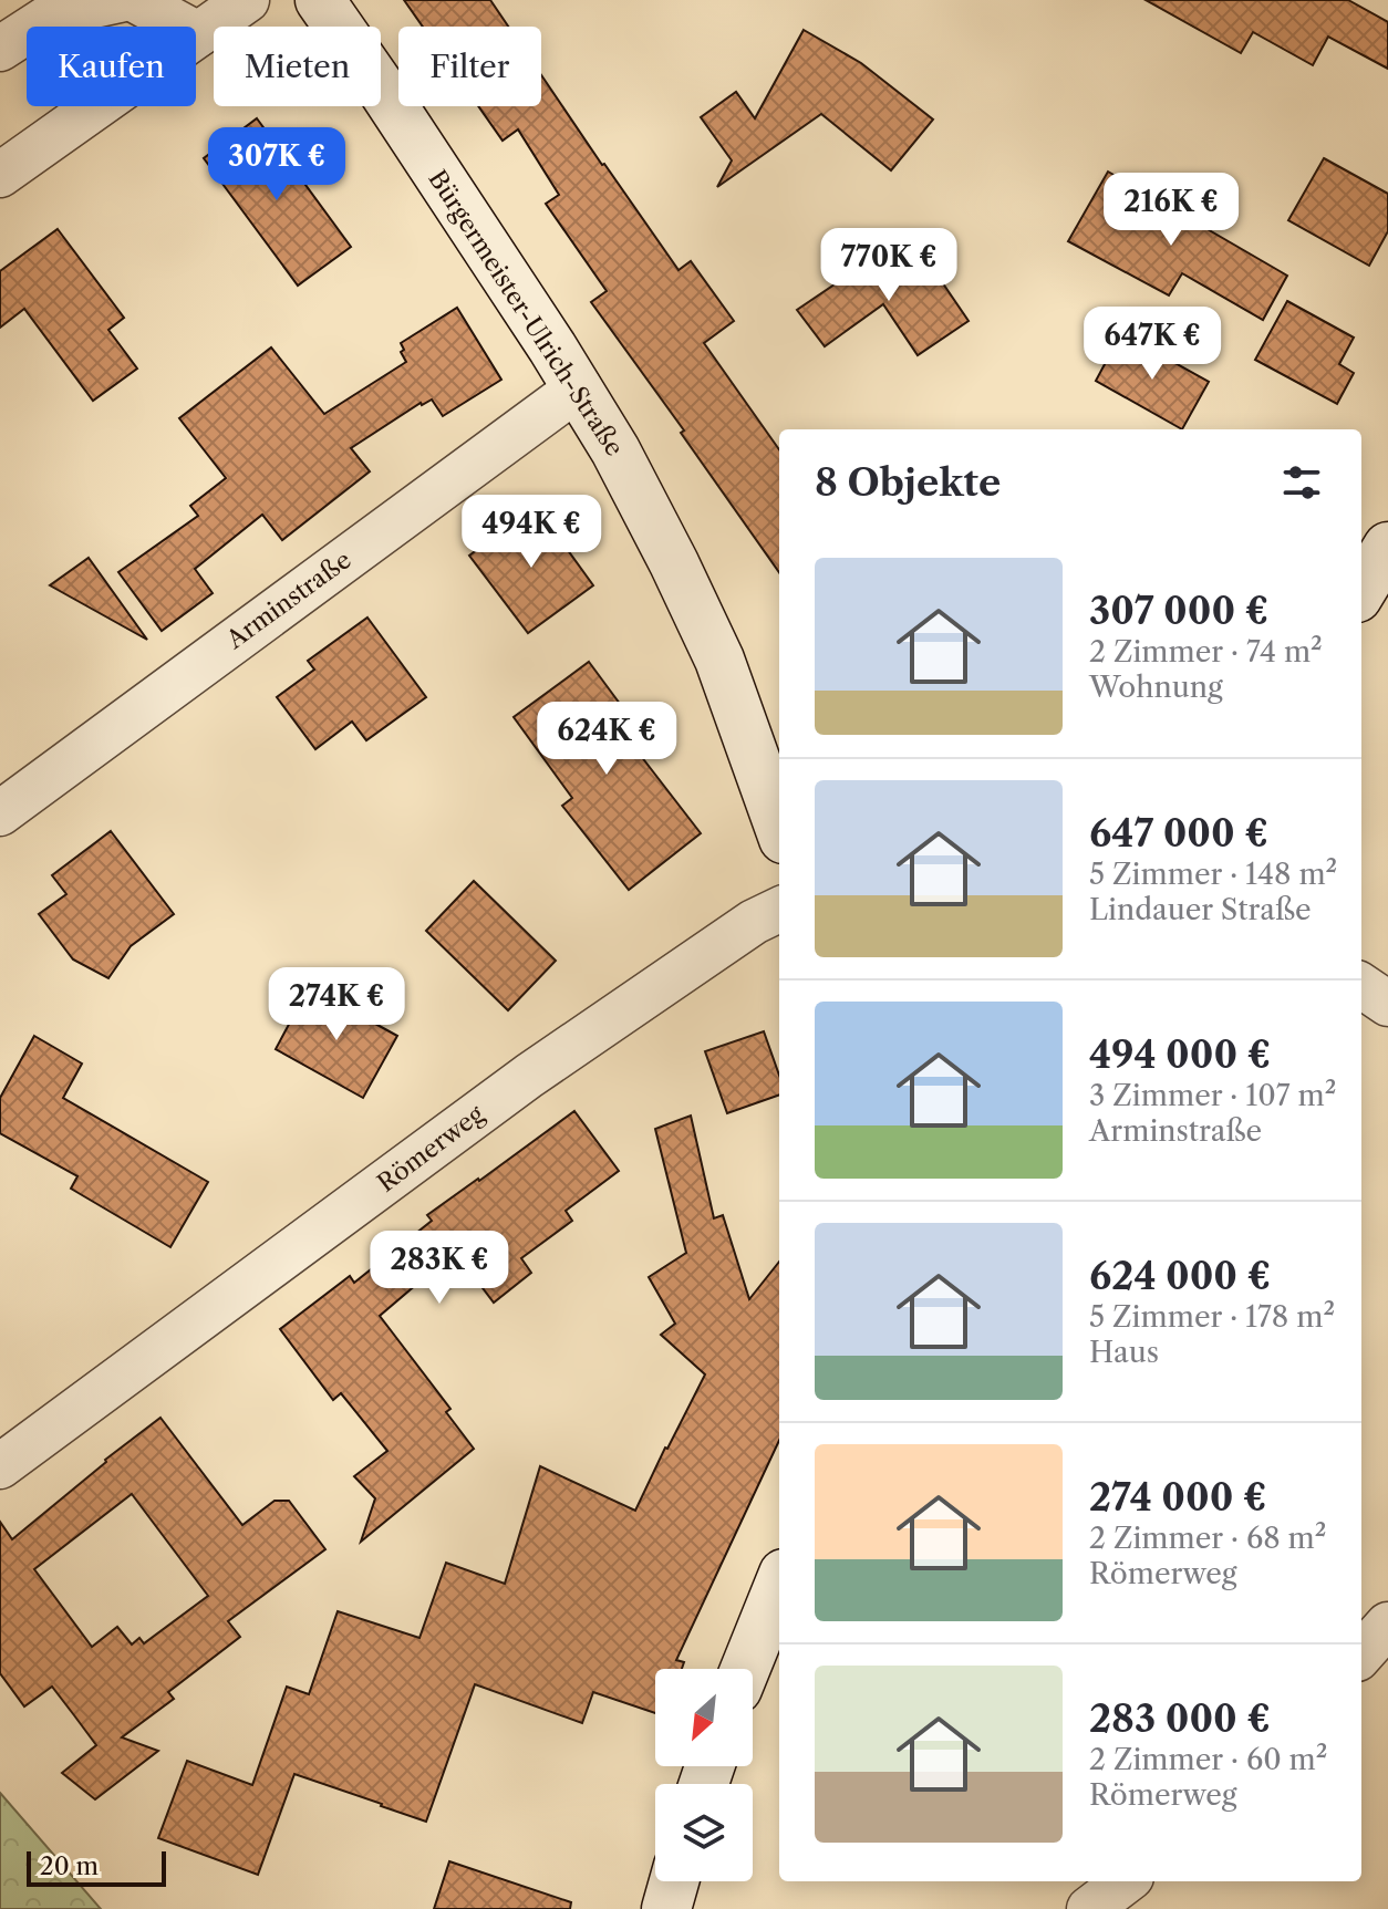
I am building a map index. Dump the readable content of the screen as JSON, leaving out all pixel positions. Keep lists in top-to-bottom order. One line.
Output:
{"streets":{"street":["Bürgermeister-Ulrich-Straße","Arminstraße","Römerweg"]},"crossings":[["Bürgermeister-Ulrich-Straße","Arminstraße"]],"scale_bar":"20 m","north":"bottom left","page":{"chip":["Kaufen","Mieten","Filter"],"price":["307K €","216K €","770K €","647K €","494K €","624K €","274K €","283K €"],"heading":"8 Objekte","list":[{"name":"307 000 €","note":"2 Zimmer · 74 m² · Wohnung"},{"name":"647 000 €","note":"5 Zimmer · 148 m² · Lindauer Straße"},{"name":"494 000 €","note":"3 Zimmer · 107 m² · Arminstraße"},{"name":"624 000 €","note":"5 Zimmer · 178 m² · Haus"},{"name":"274 000 €","note":"2 Zimmer · 68 m² · Römerweg"},{"name":"283 000 €","note":"2 Zimmer · 60 m² · Römerweg"}],"scale":"20 m"}}
